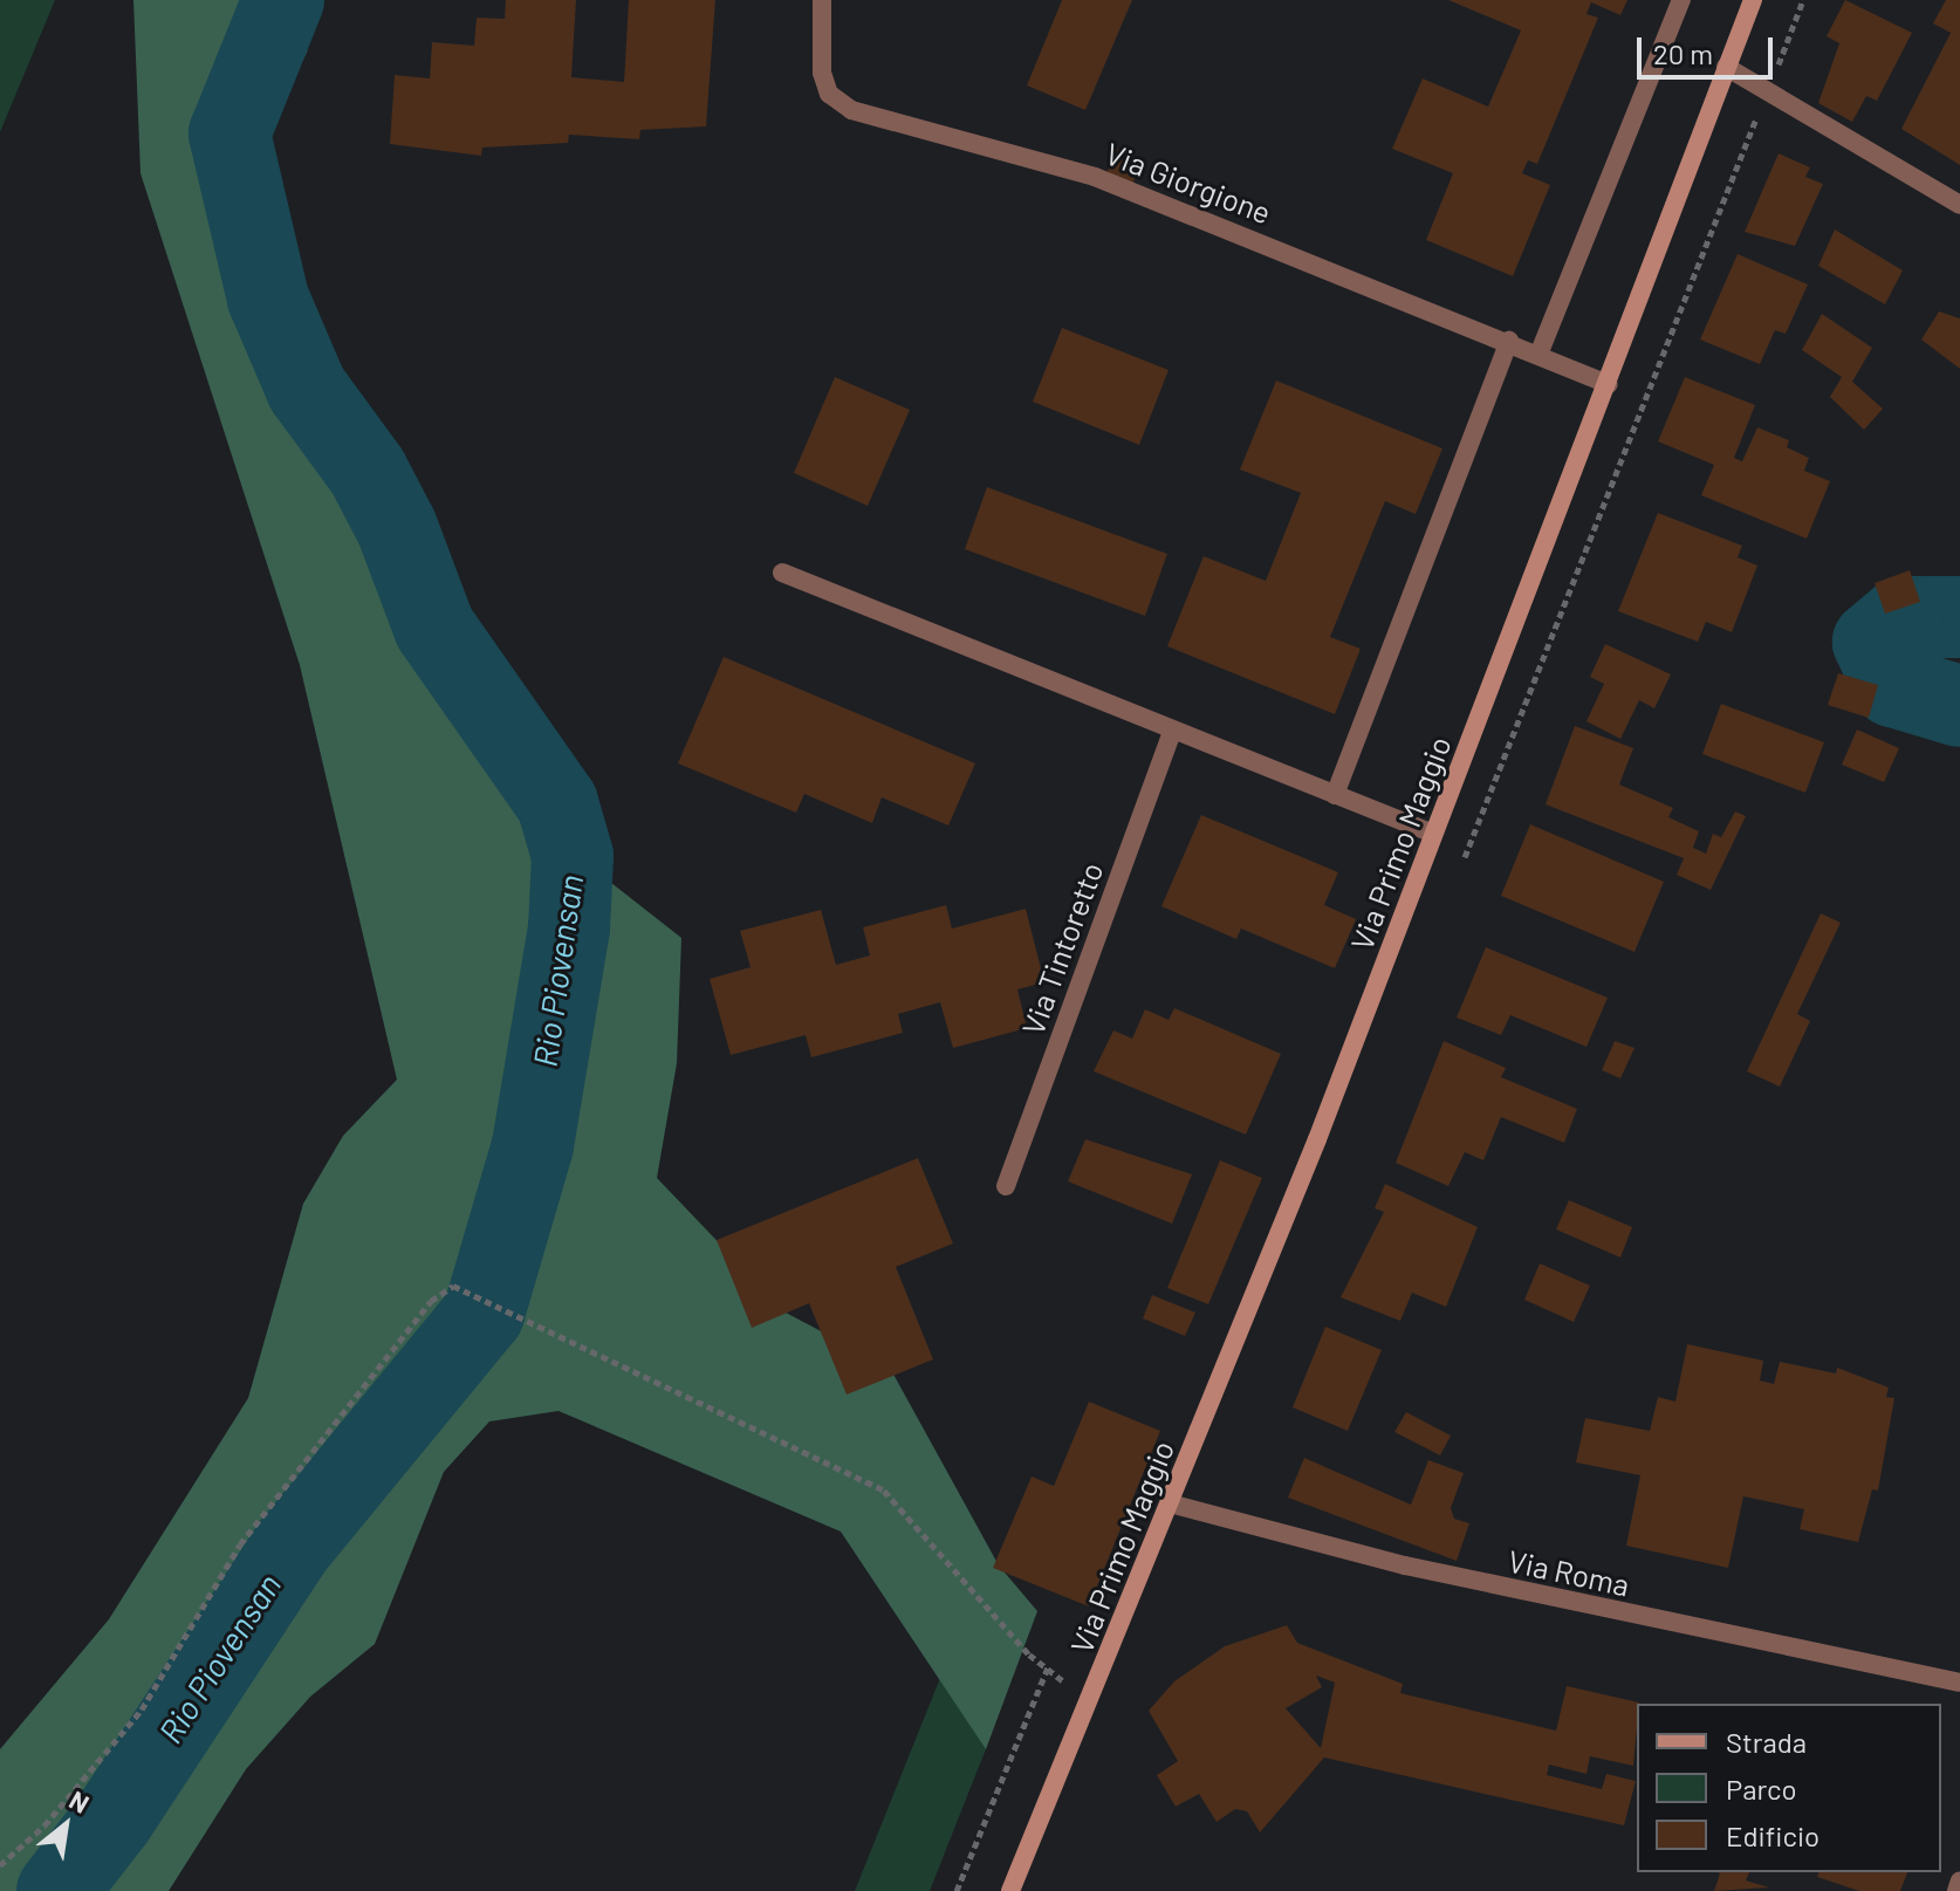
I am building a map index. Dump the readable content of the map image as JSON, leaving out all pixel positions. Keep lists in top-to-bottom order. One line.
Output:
{"streets":{"street":["Via Giorgione","Via Primo Maggio","Via Tintoretto","Via Roma"]},"crossings":[["Via Giorgione","Via Primo Maggio"],["Via Primo Maggio","Via Roma"]],"water":["Rio Piovensan"],"legend":["Strada","Parco","Edificio"],"scale_bar":"20 m","north":"top right"}
